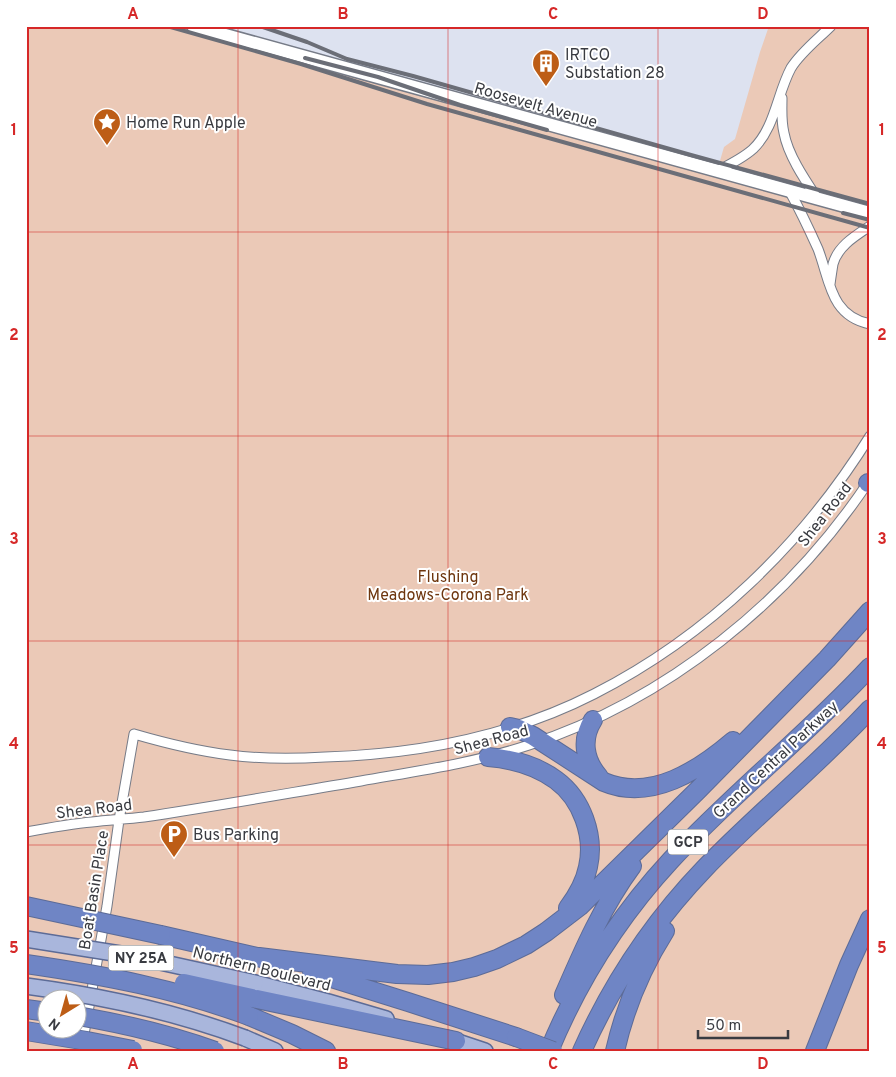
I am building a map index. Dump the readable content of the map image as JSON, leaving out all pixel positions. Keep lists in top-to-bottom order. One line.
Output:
{"streets":{"highway":["Grand Central Parkway","GCP"],"main road":["Roosevelt Avenue","NY 25A","Northern Boulevard"],"street":["Shea Road","Boat Basin Place"]},"crossings":[["Shea Road","Boat Basin Place"]],"parks":["Flushing Meadows-Corona Park"],"places":{"building":["IRTCO Substation 28"],"place":["Home Run Apple"],"parking":["Bus Parking"]},"scale_bar":"50 m","north":"bottom left","grid":{"columns":["A","B","C","D"],"rows":["1","2","3","4","5"]}}
